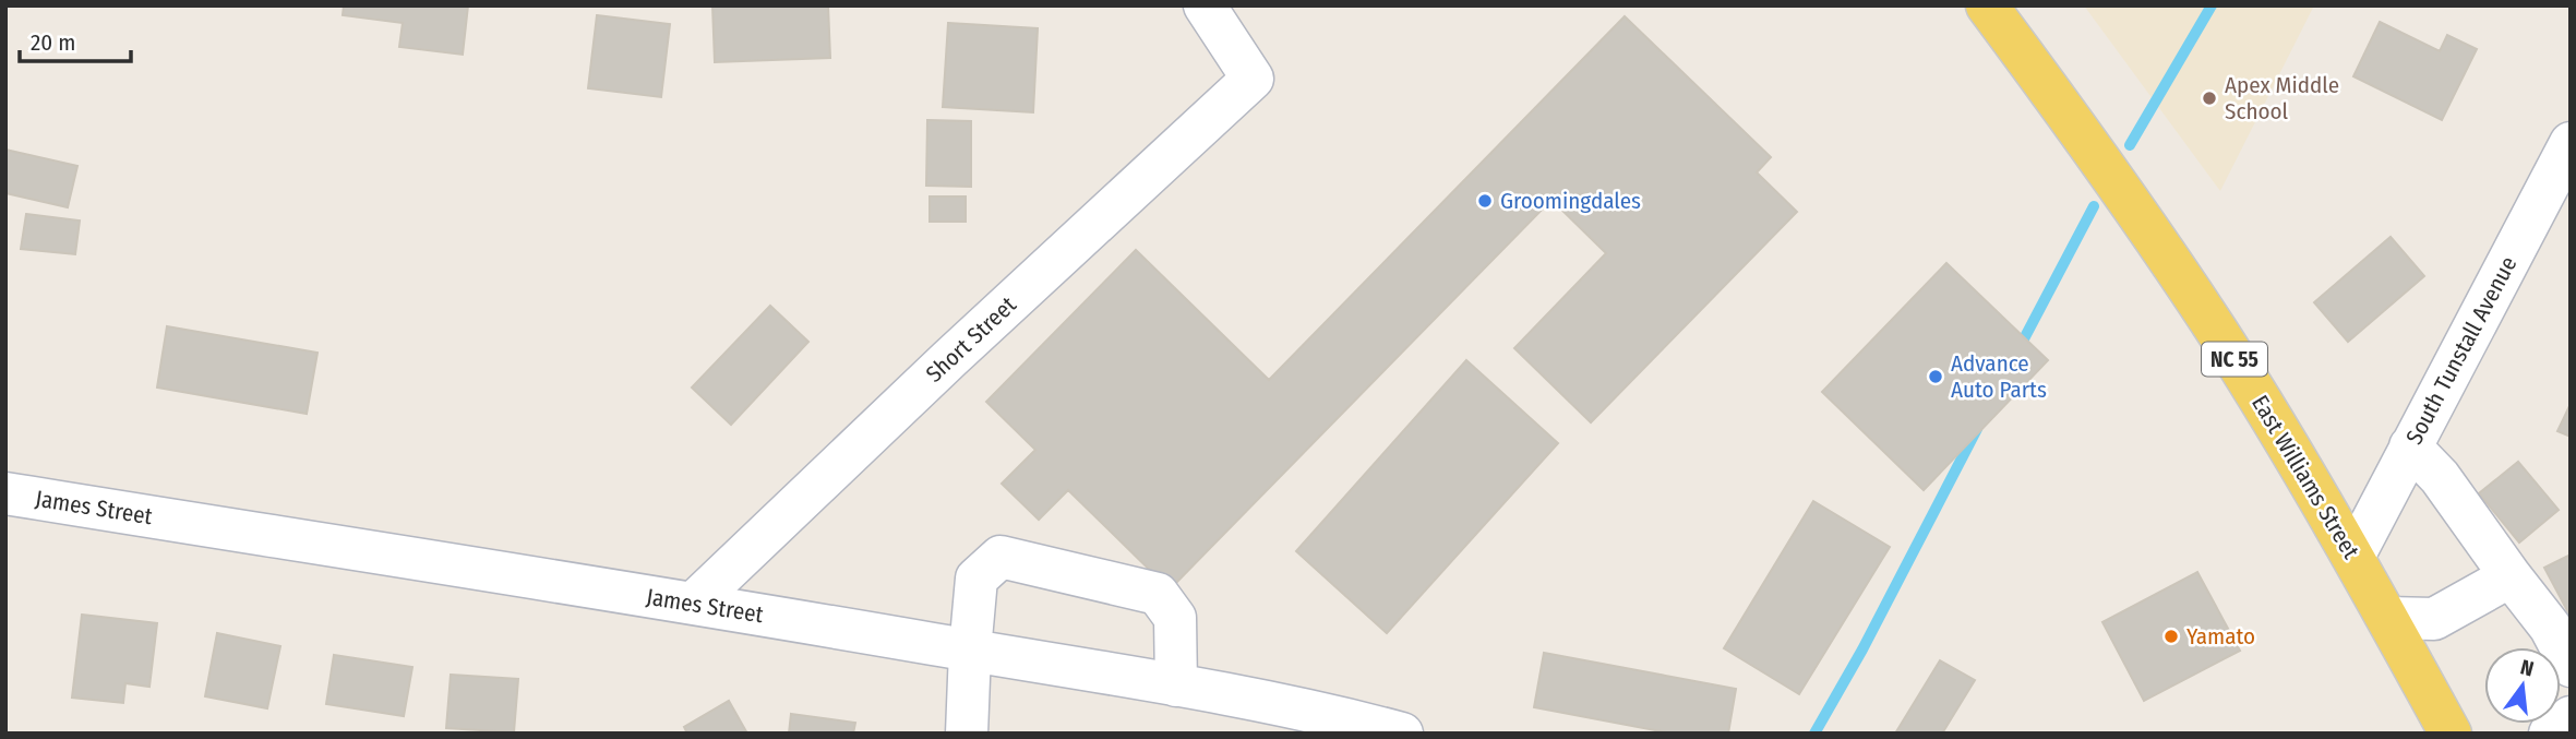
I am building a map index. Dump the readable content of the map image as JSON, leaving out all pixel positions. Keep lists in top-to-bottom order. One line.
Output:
{"streets":{"main road":["NC 55","East Williams Street"],"street":["Short Street","South Tunstall Avenue","James Street"]},"crossings":[["Short Street","James Street"],["South Tunstall Avenue","East Williams Street"]],"places":["Apex Middle School","Groomingdales","Advance Auto Parts","Yamato"],"scale_bar":"20 m","north":"top"}
